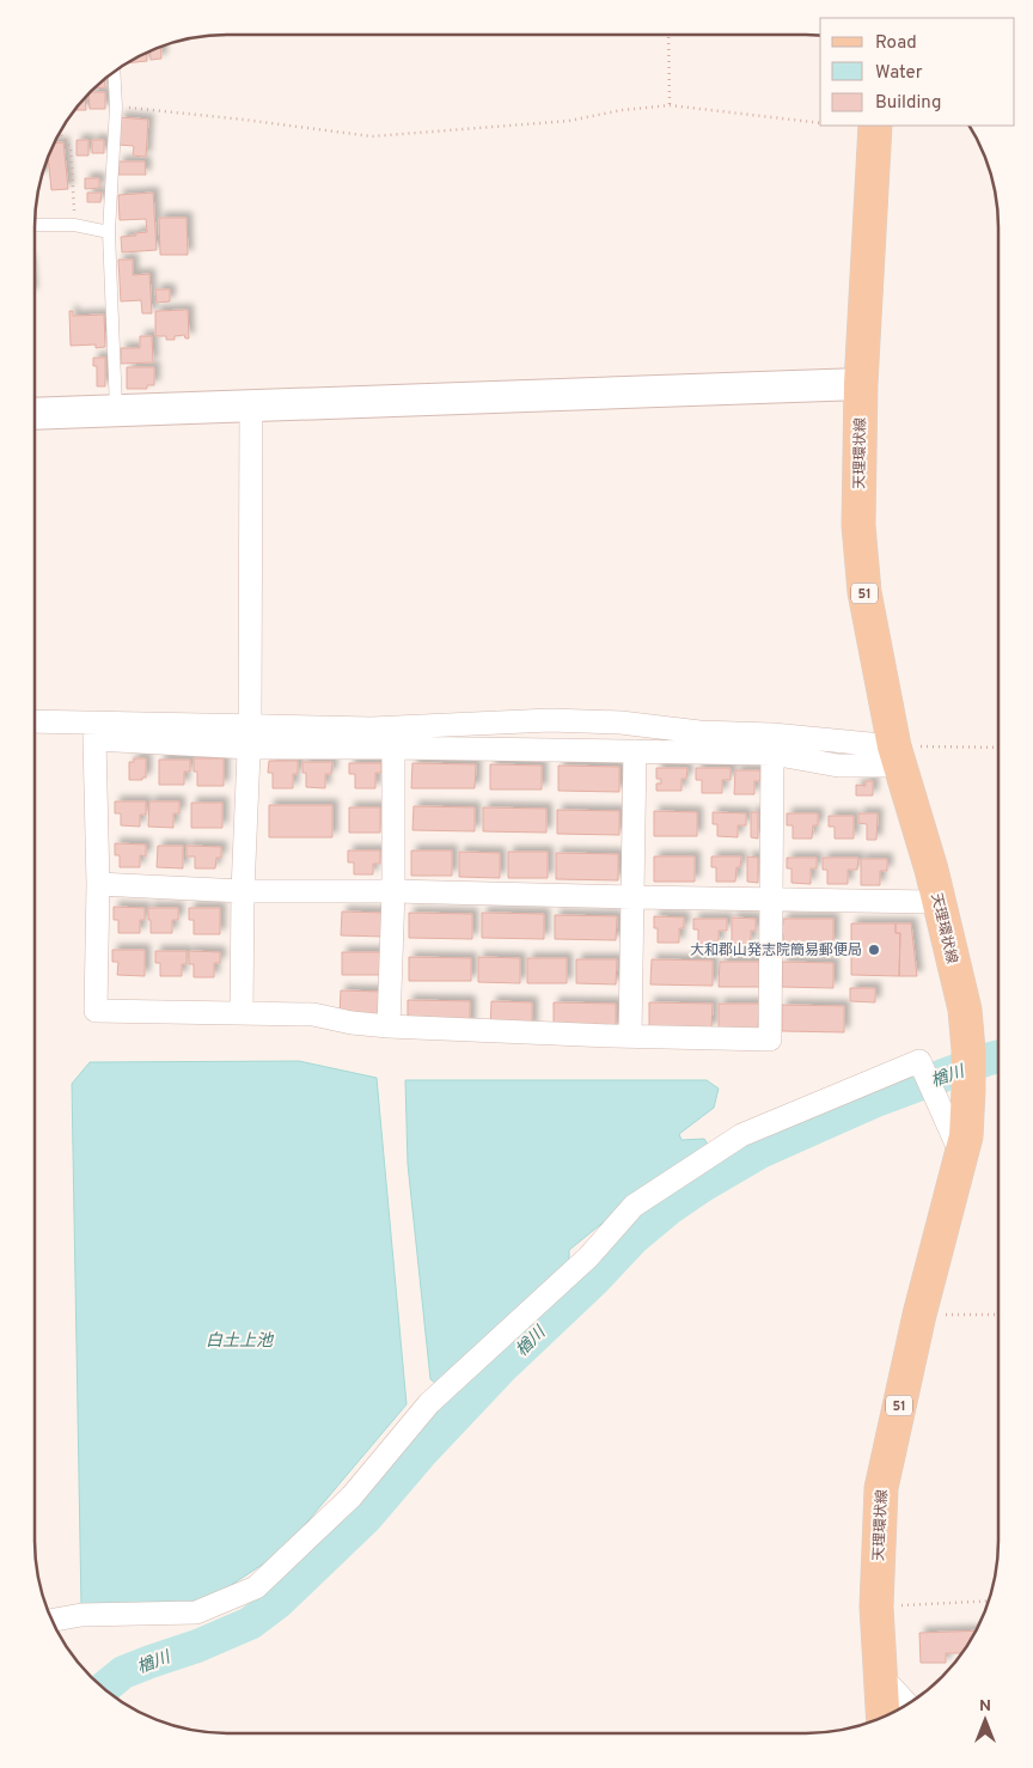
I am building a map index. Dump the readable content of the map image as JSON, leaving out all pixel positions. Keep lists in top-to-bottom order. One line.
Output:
{"streets":{"main road":["天理環状線","51"]},"water":["楢川","白土上池"],"places":["大和郡山発志院簡易郵便局"],"legend":["Road","Water","Building"],"north":"top"}
